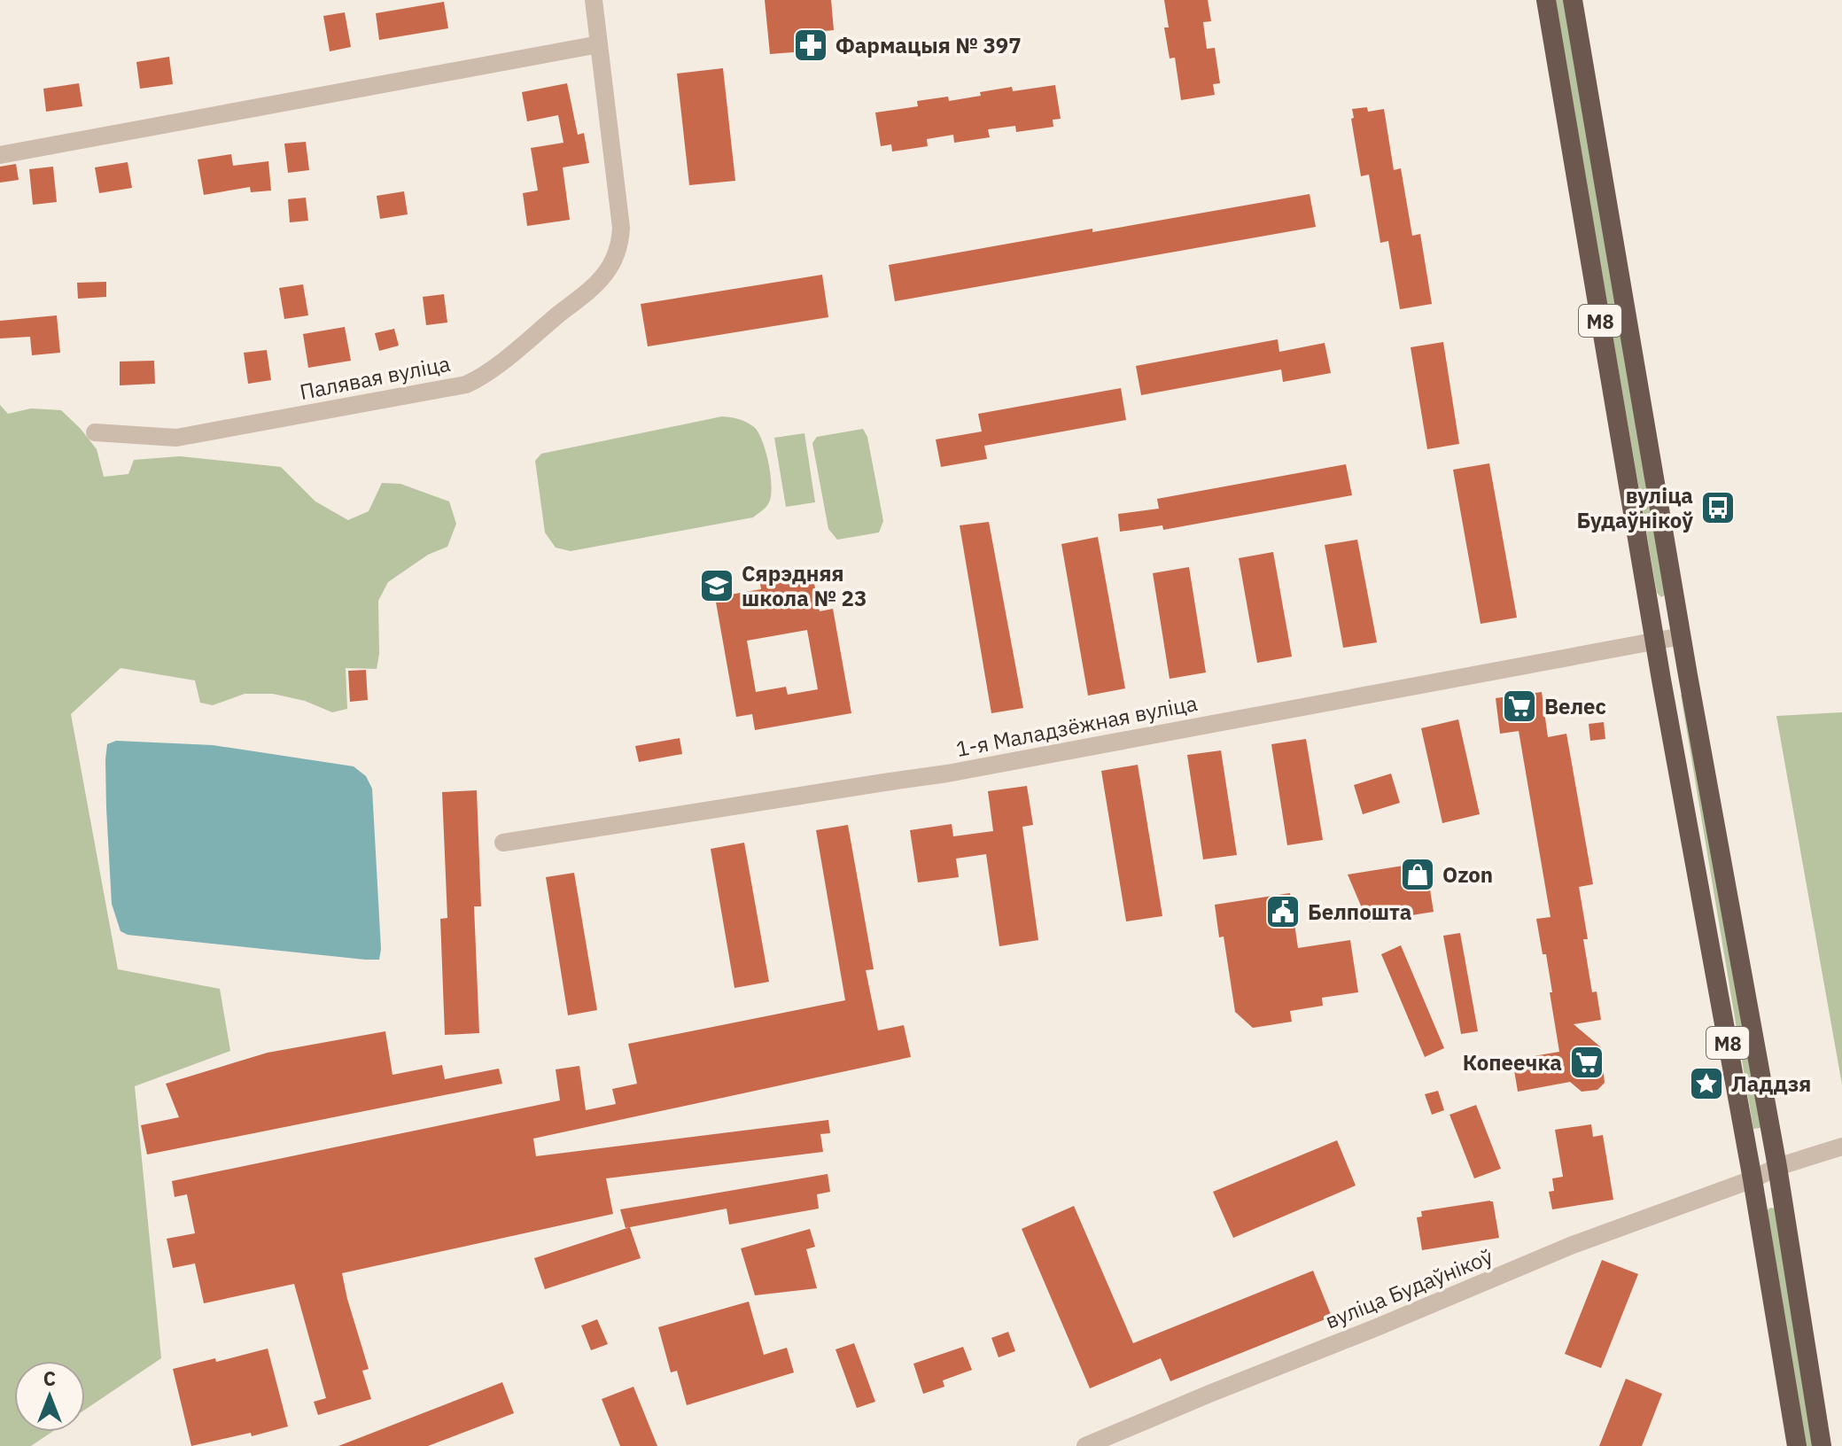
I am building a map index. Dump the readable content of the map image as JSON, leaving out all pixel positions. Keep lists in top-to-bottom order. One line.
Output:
{"streets":{"highway":["М8"],"street":["Палявая вуліца","1-я Маладзёжная вуліца","вуліца Будаўнікоў"]},"crossings":[["М8","1-я Маладзёжная вуліца"],["М8","вуліца Будаўнікоў"]],"places":{"pharmacy":["Фармацыя № 397"],"bus stop":["вуліца Будаўнікоў"],"school or university":["Сярэдняя школа № 23"],"supermarket":["Велес","Копеечка"],"shop":["Ozon"],"public building":["Белпошта"],"place":["Ладдзя"]},"north":"top"}
